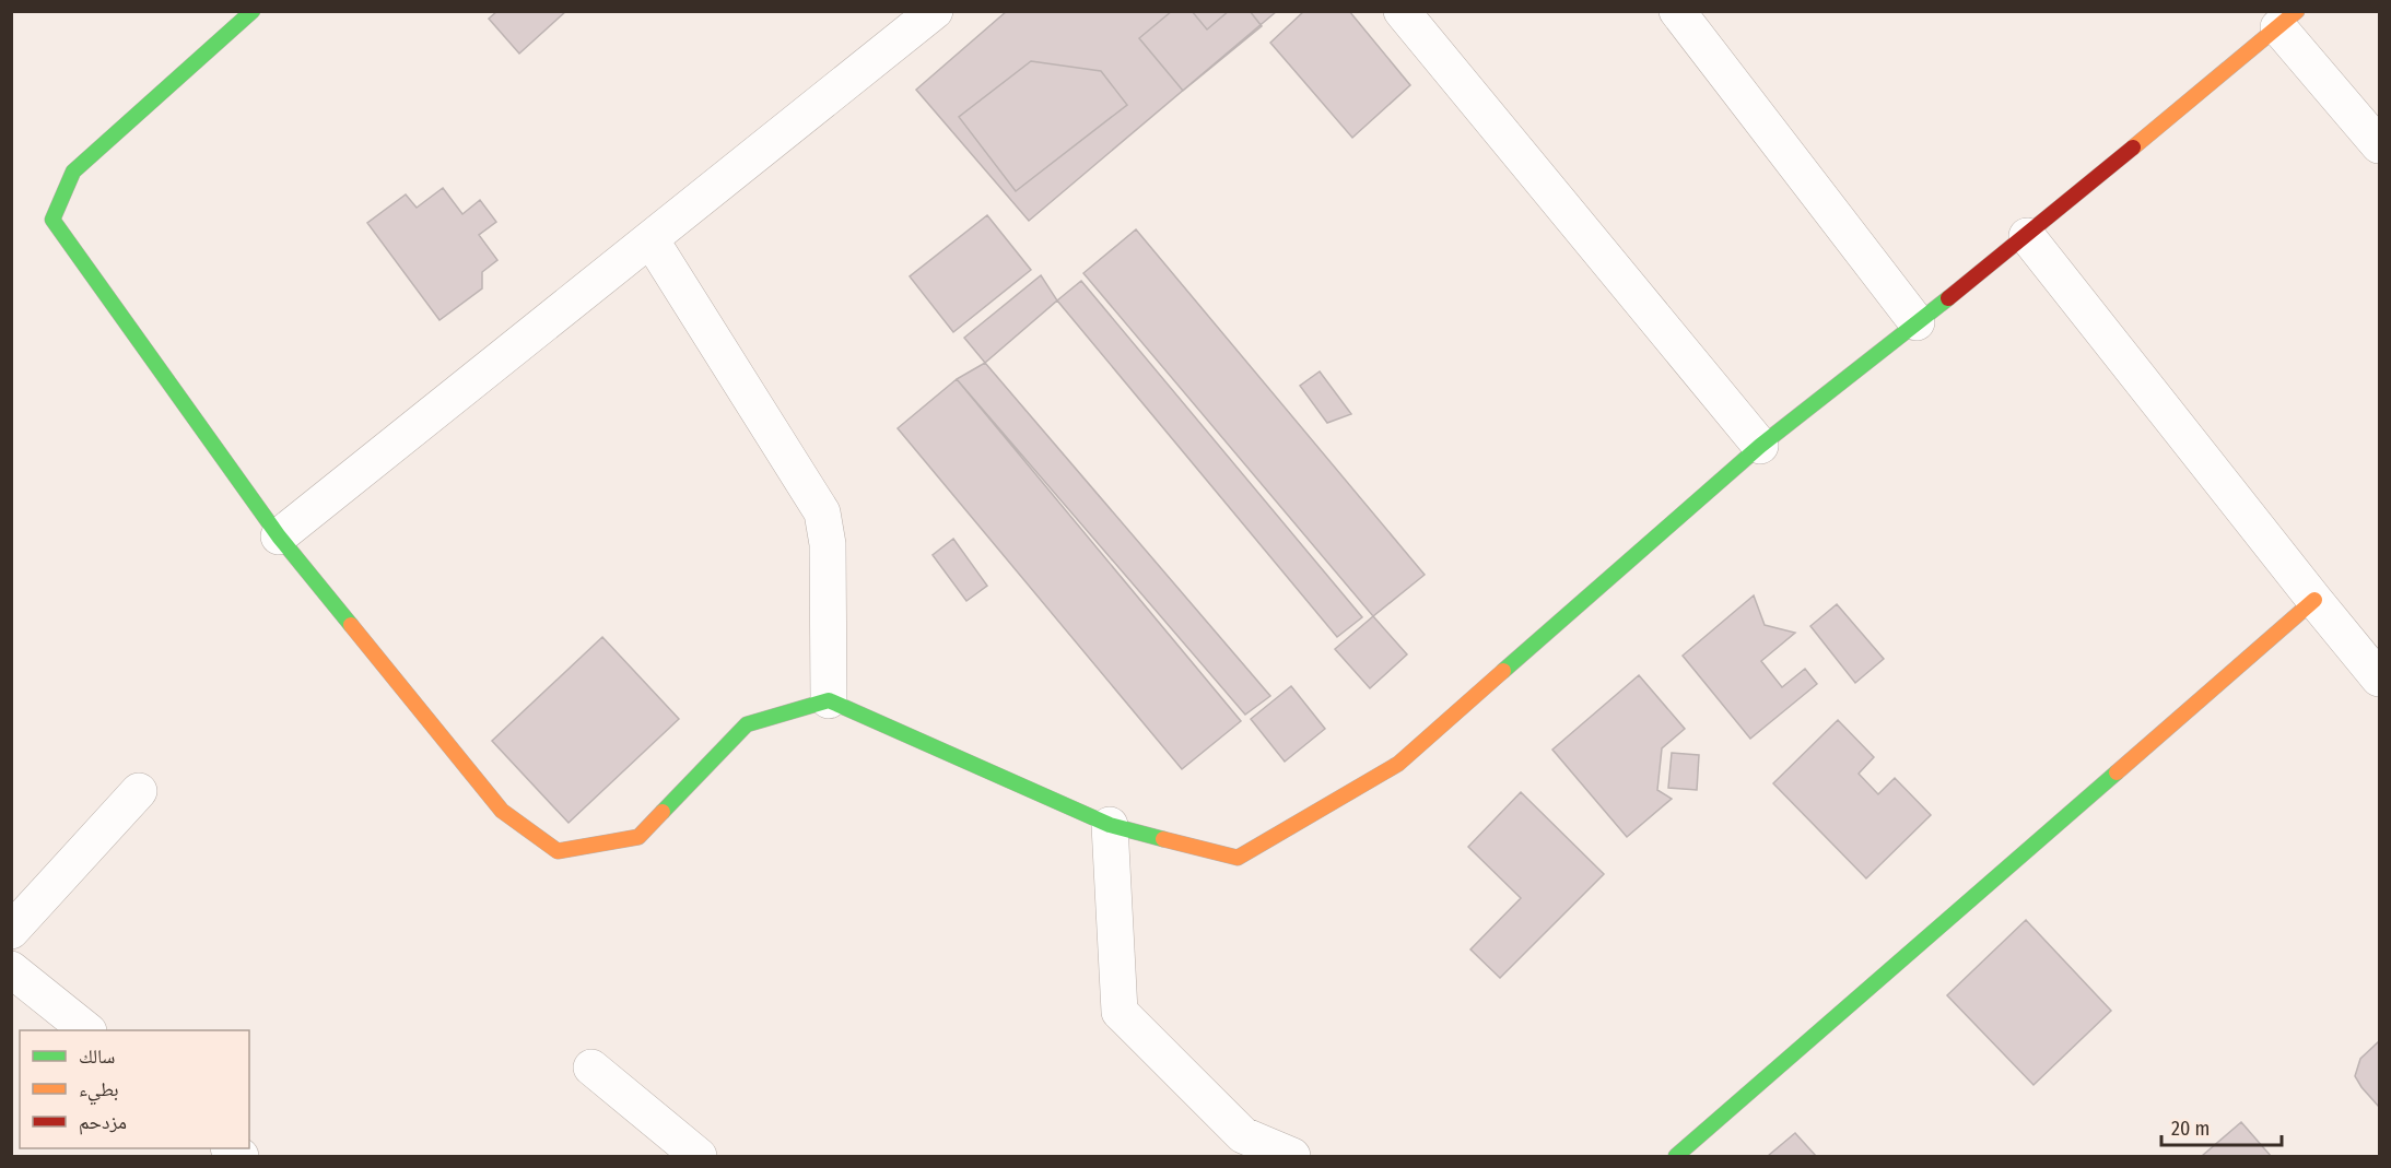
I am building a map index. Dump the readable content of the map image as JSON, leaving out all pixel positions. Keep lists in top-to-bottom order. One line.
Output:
{"legend":["سالك","بطيء","مزدحم"],"scale_bar":"20 m"}
